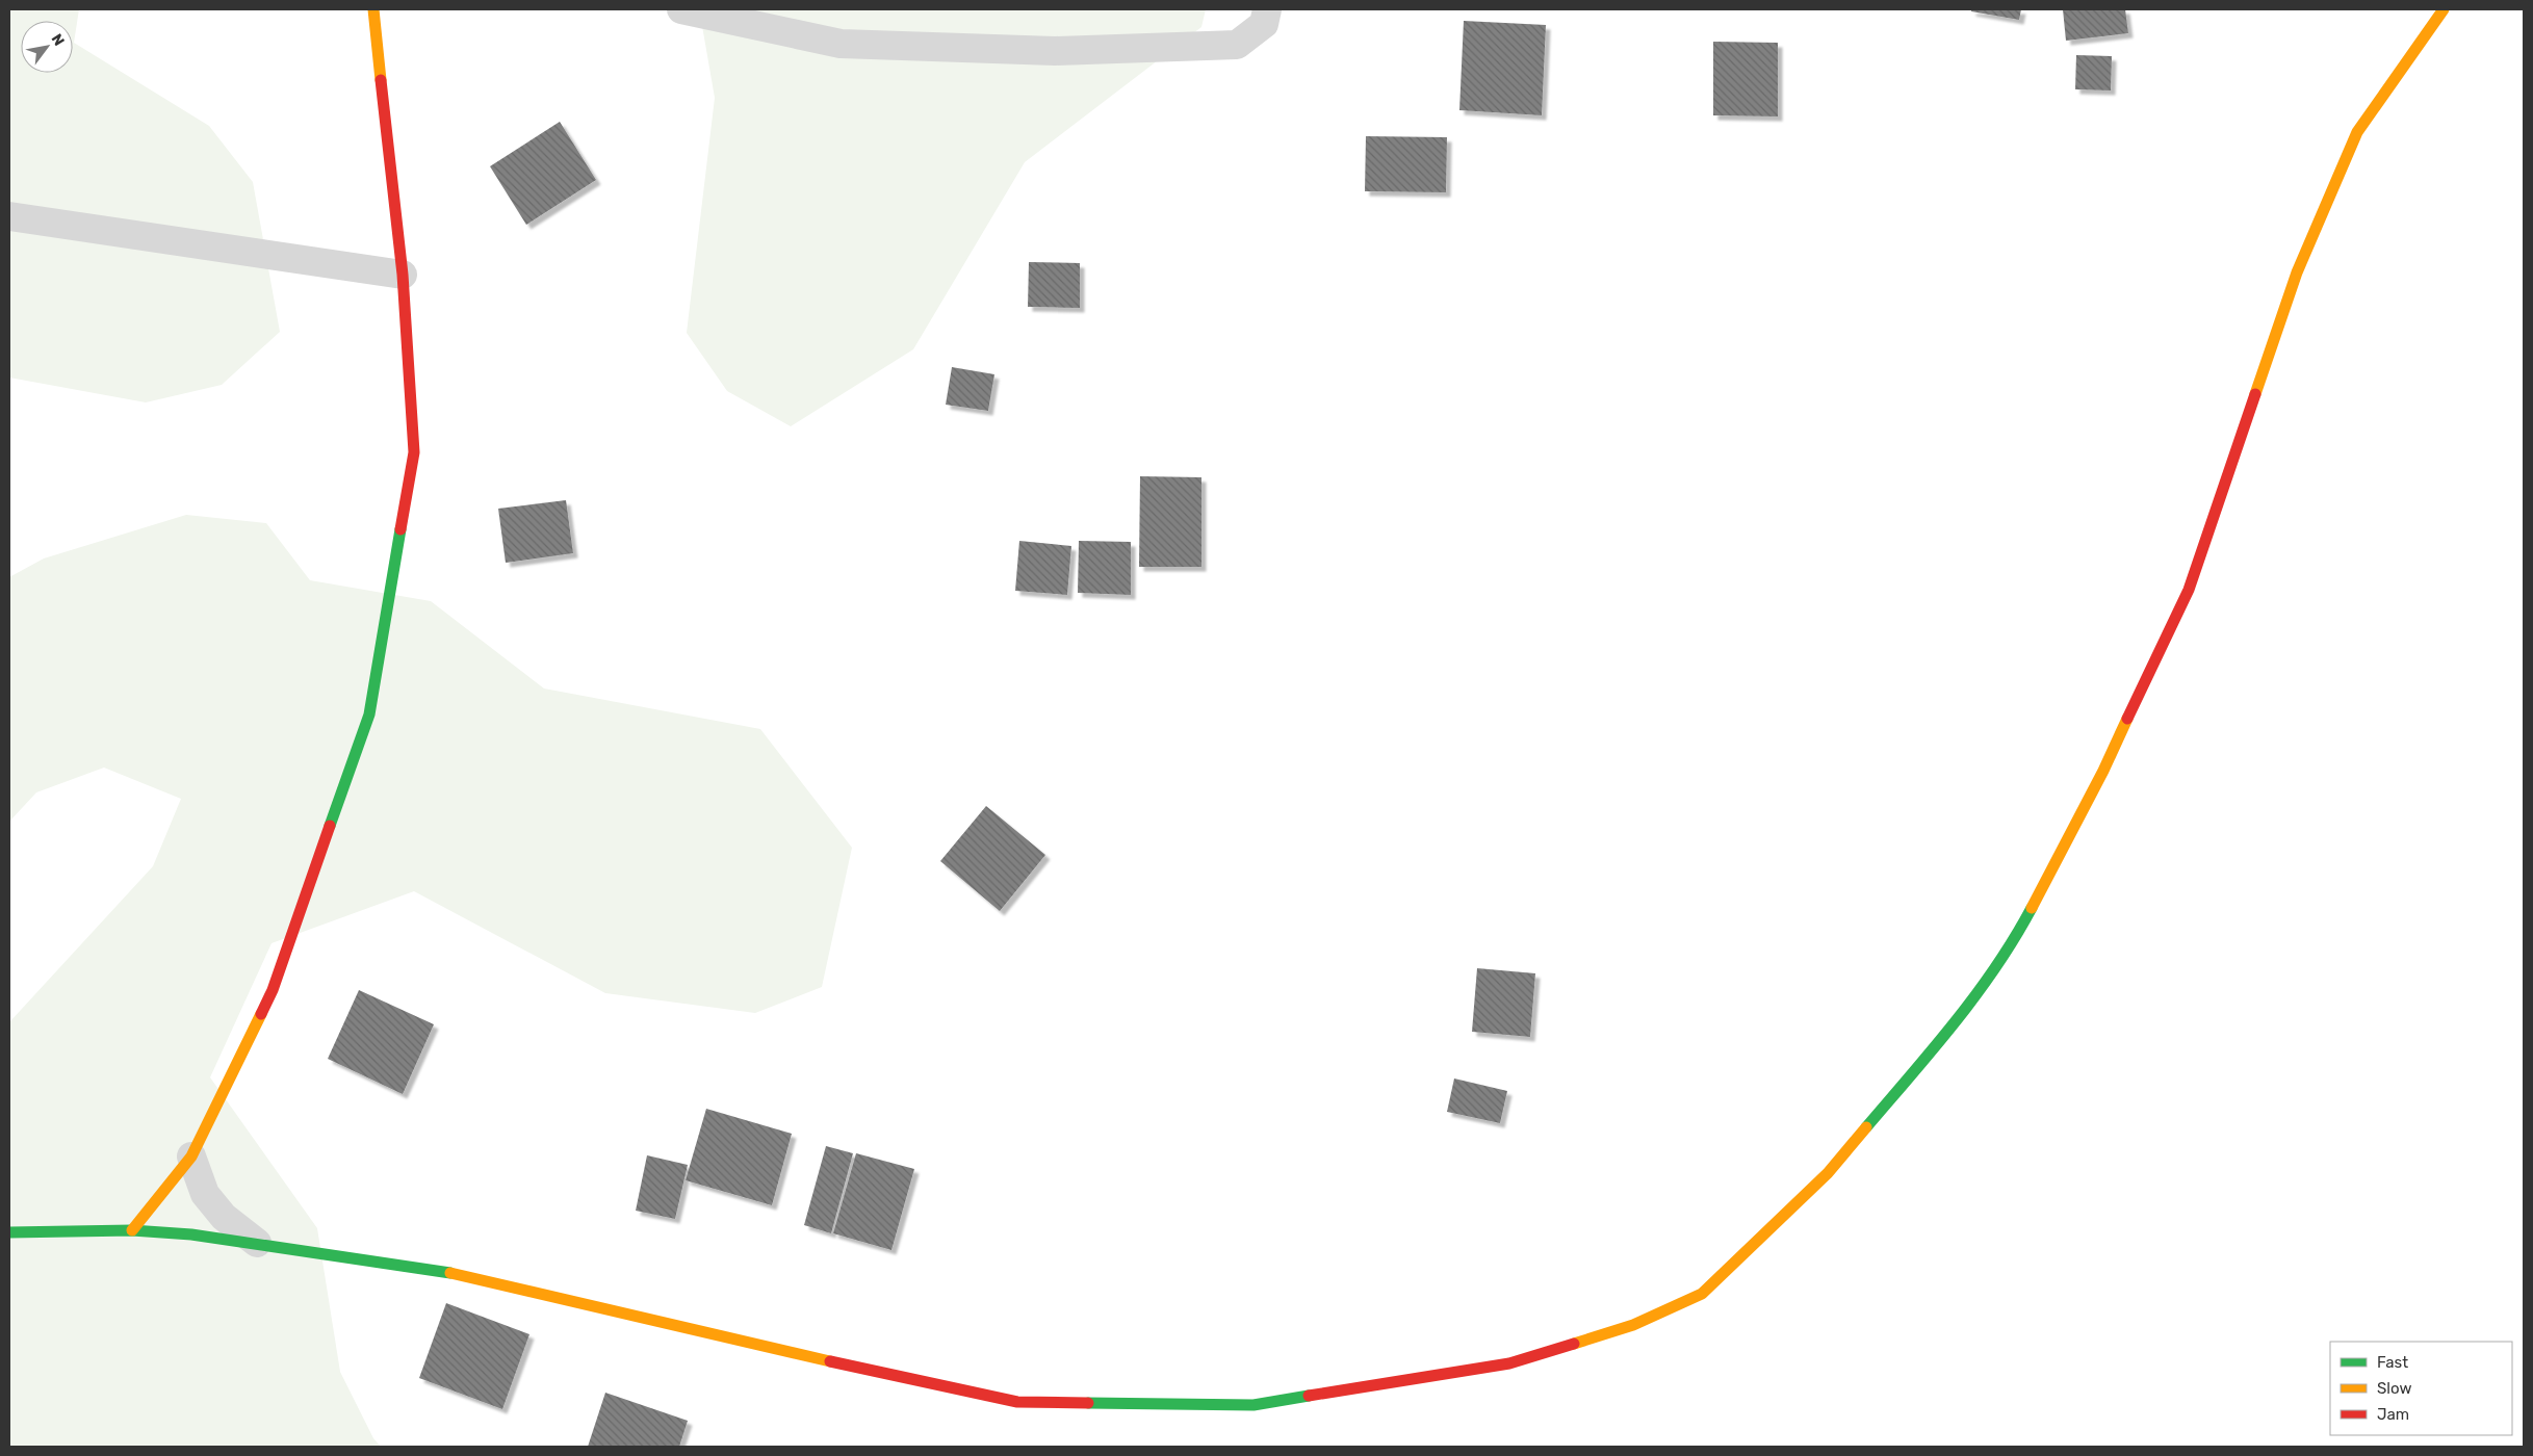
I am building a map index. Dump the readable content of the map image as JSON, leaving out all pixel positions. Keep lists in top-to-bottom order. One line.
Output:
{"legend":["Fast","Slow","Jam"],"north":"top right"}
